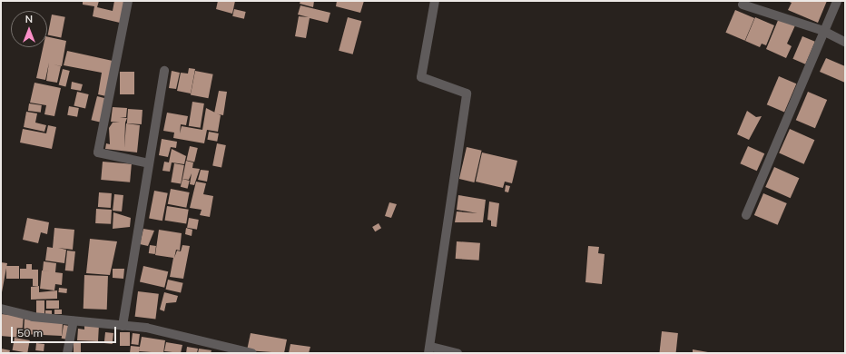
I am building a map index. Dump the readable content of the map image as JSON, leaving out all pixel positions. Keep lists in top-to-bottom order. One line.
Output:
{"scale_bar":"50 m","north":"top"}
